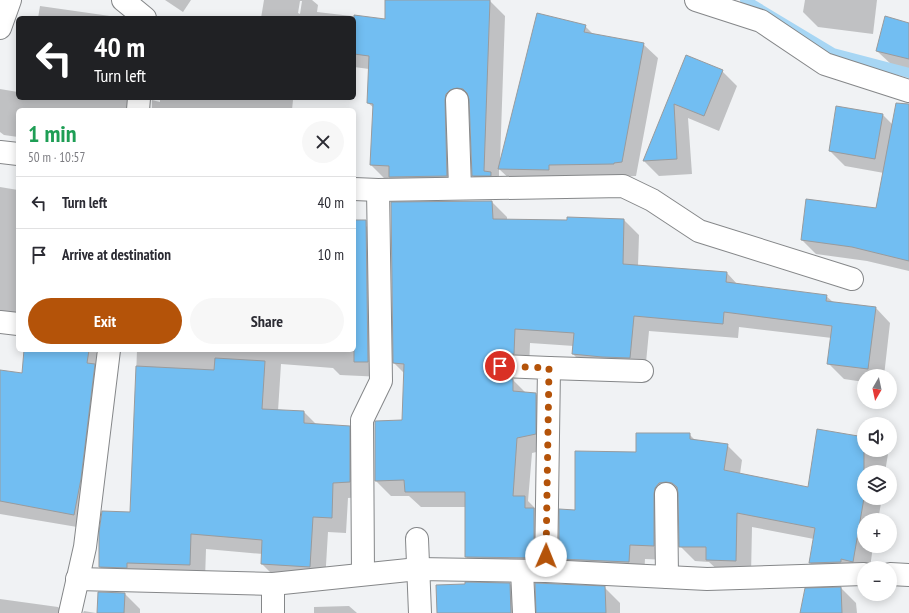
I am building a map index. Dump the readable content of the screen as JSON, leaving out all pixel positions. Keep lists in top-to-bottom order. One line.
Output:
{"north":"bottom","page":{"turn":["40 m","Turn left"],"heading":["1 min","50 m · 10:57"],"list":[{"name":"Turn left","value":"40 m"},{"name":"Arrive at destination","value":"10 m"}],"buttons":["Exit","Share"],"map_buttons":["+","−"]}}
